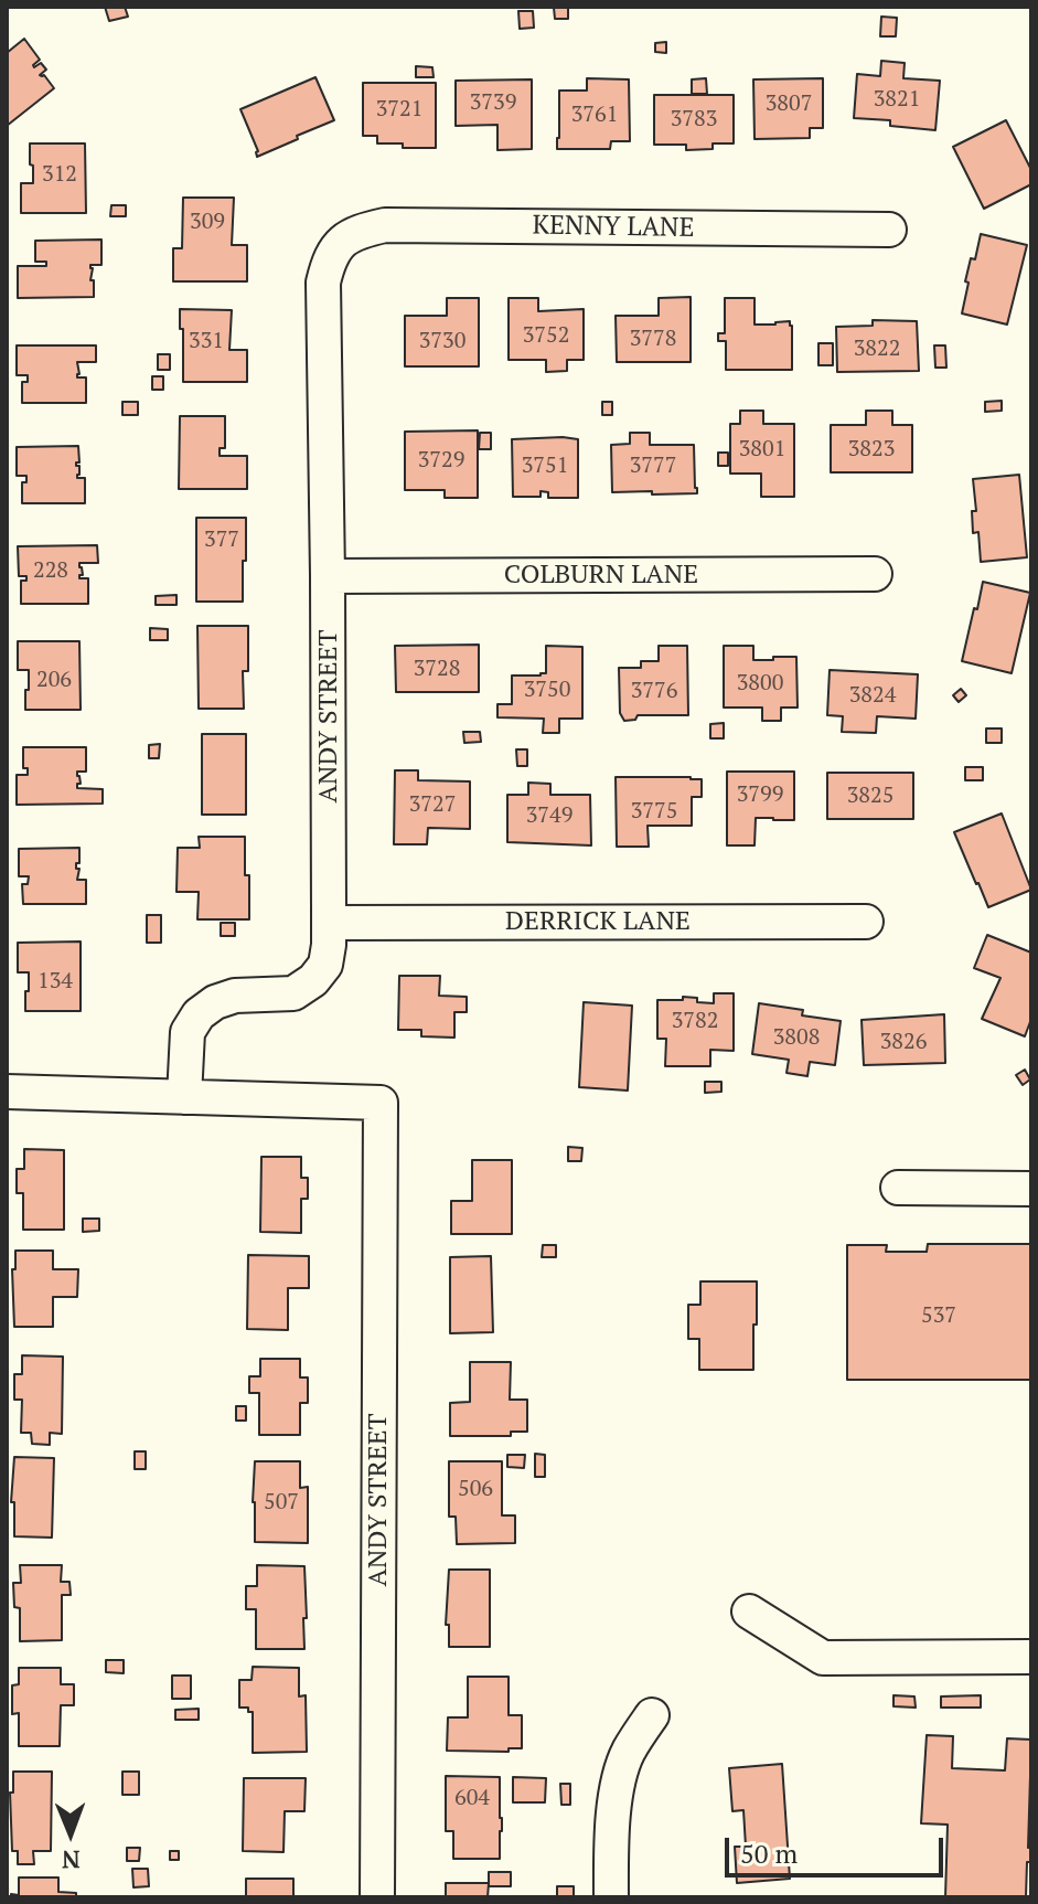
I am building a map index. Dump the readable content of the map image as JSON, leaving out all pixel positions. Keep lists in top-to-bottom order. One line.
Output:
{"streets":{"street":["KENNY LANE","COLBURN LANE","ANDY STREET","DERRICK LANE"]},"crossings":[["KENNY LANE","ANDY STREET"],["COLBURN LANE","ANDY STREET"],["ANDY STREET","DERRICK LANE"]],"house_numbers":["3821","3739","3807","3721","3761","3783","312","309","3752","3778","331","3730","3822","3801","3823","3729","3751","3777","377","228","3728","206","3800","3750","3776","3824","3799","3825","3727","3775","3749","134","3782","3808","3826","537","506","507","604"],"scale_bar":"50 m","north":"bottom"}
